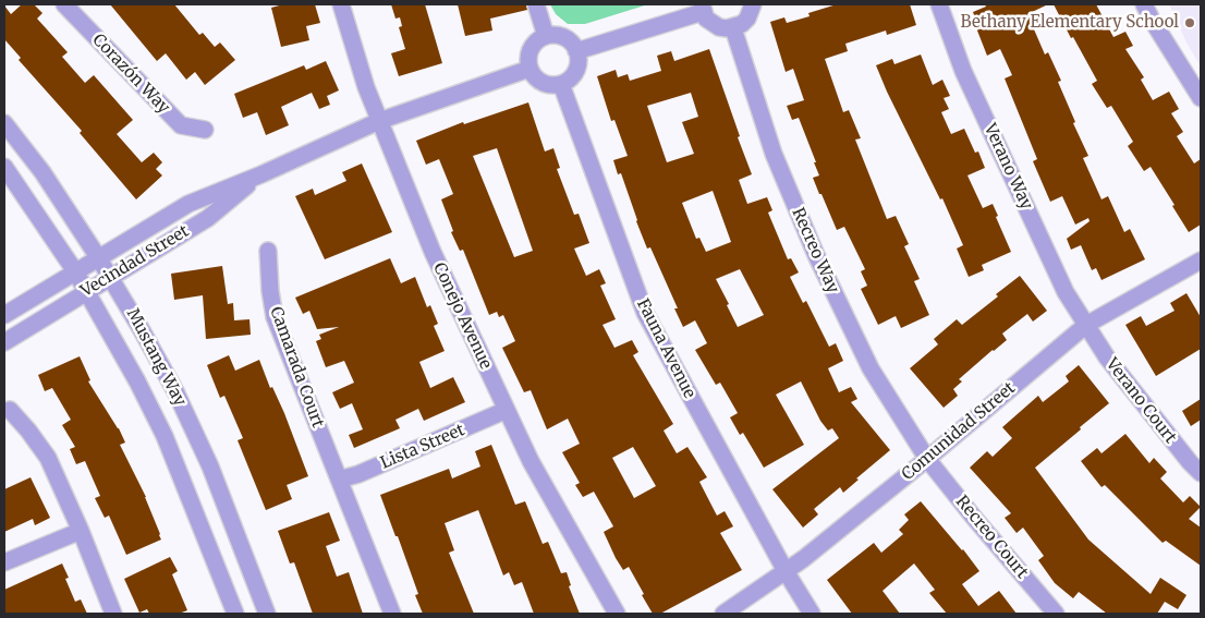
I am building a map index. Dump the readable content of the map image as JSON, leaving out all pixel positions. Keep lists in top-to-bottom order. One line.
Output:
{"streets":{"street":["Corazón Way","Verano Way","Recreo Way","Vecindad Street","Conejo Avenue","Fauna Avenue","Mustang Way","Camarada Court","Verano Court","Comunidad Street","Lista Street","Recreo Court"]},"crossings":[["Verano Way","Verano Court"],["Verano Way","Comunidad Street"],["Recreo Way","Comunidad Street"],["Recreo Way","Recreo Court"],["Vecindad Street","Conejo Avenue"],["Vecindad Street","Fauna Avenue"],["Vecindad Street","Mustang Way"],["Conejo Avenue","Lista Street"],["Fauna Avenue","Comunidad Street"],["Camarada Court","Lista Street"],["Verano Court","Comunidad Street"],["Comunidad Street","Recreo Court"]],"places":["Bethany Elementary School"]}
